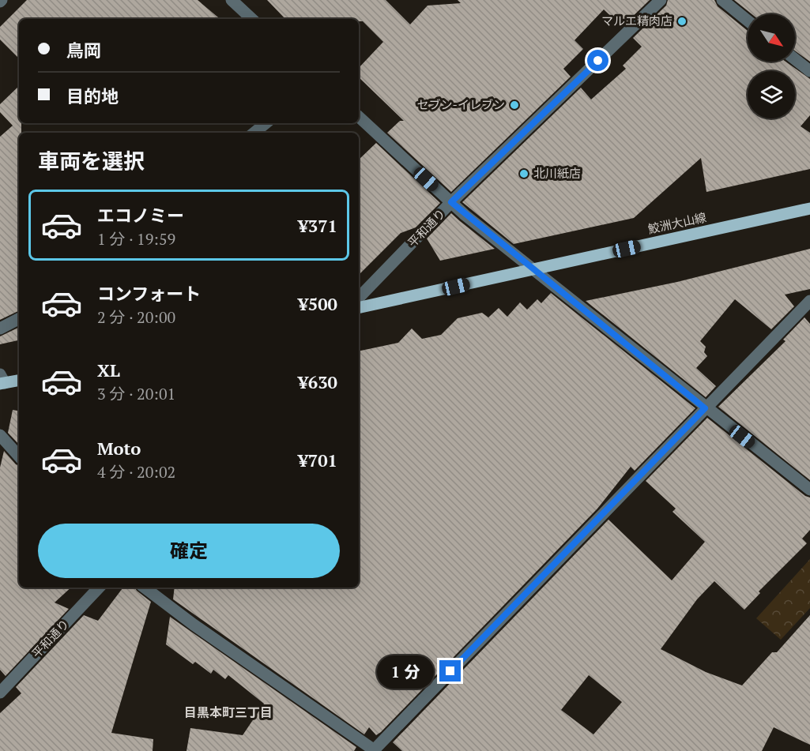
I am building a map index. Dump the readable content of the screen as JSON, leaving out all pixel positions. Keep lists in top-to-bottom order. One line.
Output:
{"streets":{"main road":["鮫洲大山線"],"street":["平和通り"]},"districts":["目黒本町三丁目"],"places":["マルエ精肉店","セブン-イレブン","北川紙店"],"north":"bottom right","page":{"banner":["鳥岡","目的地"],"heading":"車両を選択","list":[{"name":"エコノミー","note":"1 分 · 19:59","value":"¥371"},{"name":"コンフォート","note":"2 分 · 20:00","value":"¥500"},{"name":"XL","note":"3 分 · 20:01","value":"¥630"},{"name":"Moto","note":"4 分 · 20:02","value":"¥701"}],"buttons":"確定","bubble":"1 分"}}
